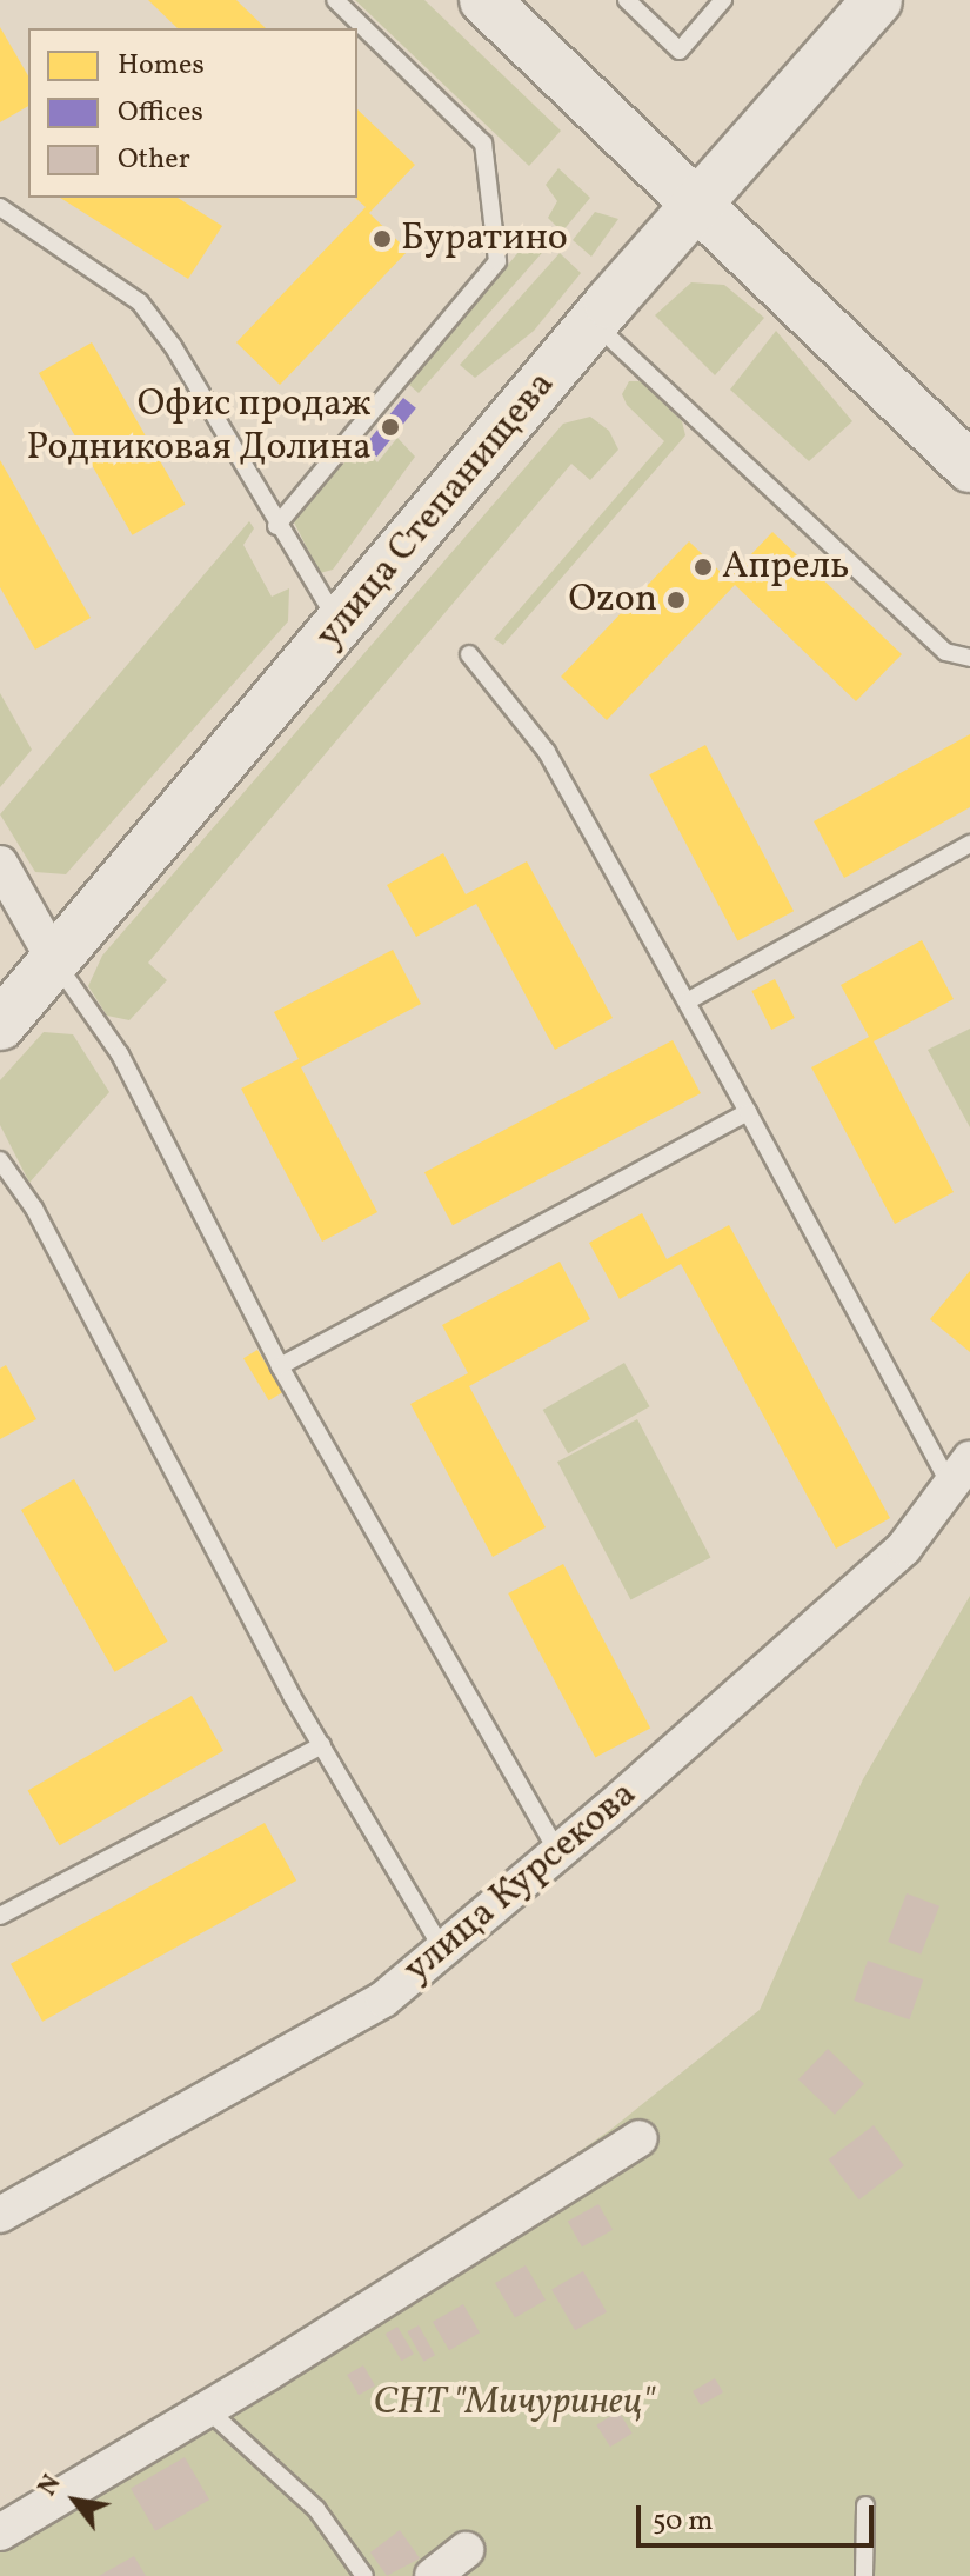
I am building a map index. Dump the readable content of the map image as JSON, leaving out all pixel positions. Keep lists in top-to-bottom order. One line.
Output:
{"streets":{"street":["улица Степанищева","улица Курсекова"]},"parks":["СНТ \"Мичуринец\""],"places":["Буратино","Офис продаж Родниковая Долина","Апрель","Ozon"],"legend":["Homes","Offices","Other"],"scale_bar":"50 m","north":"top left"}
